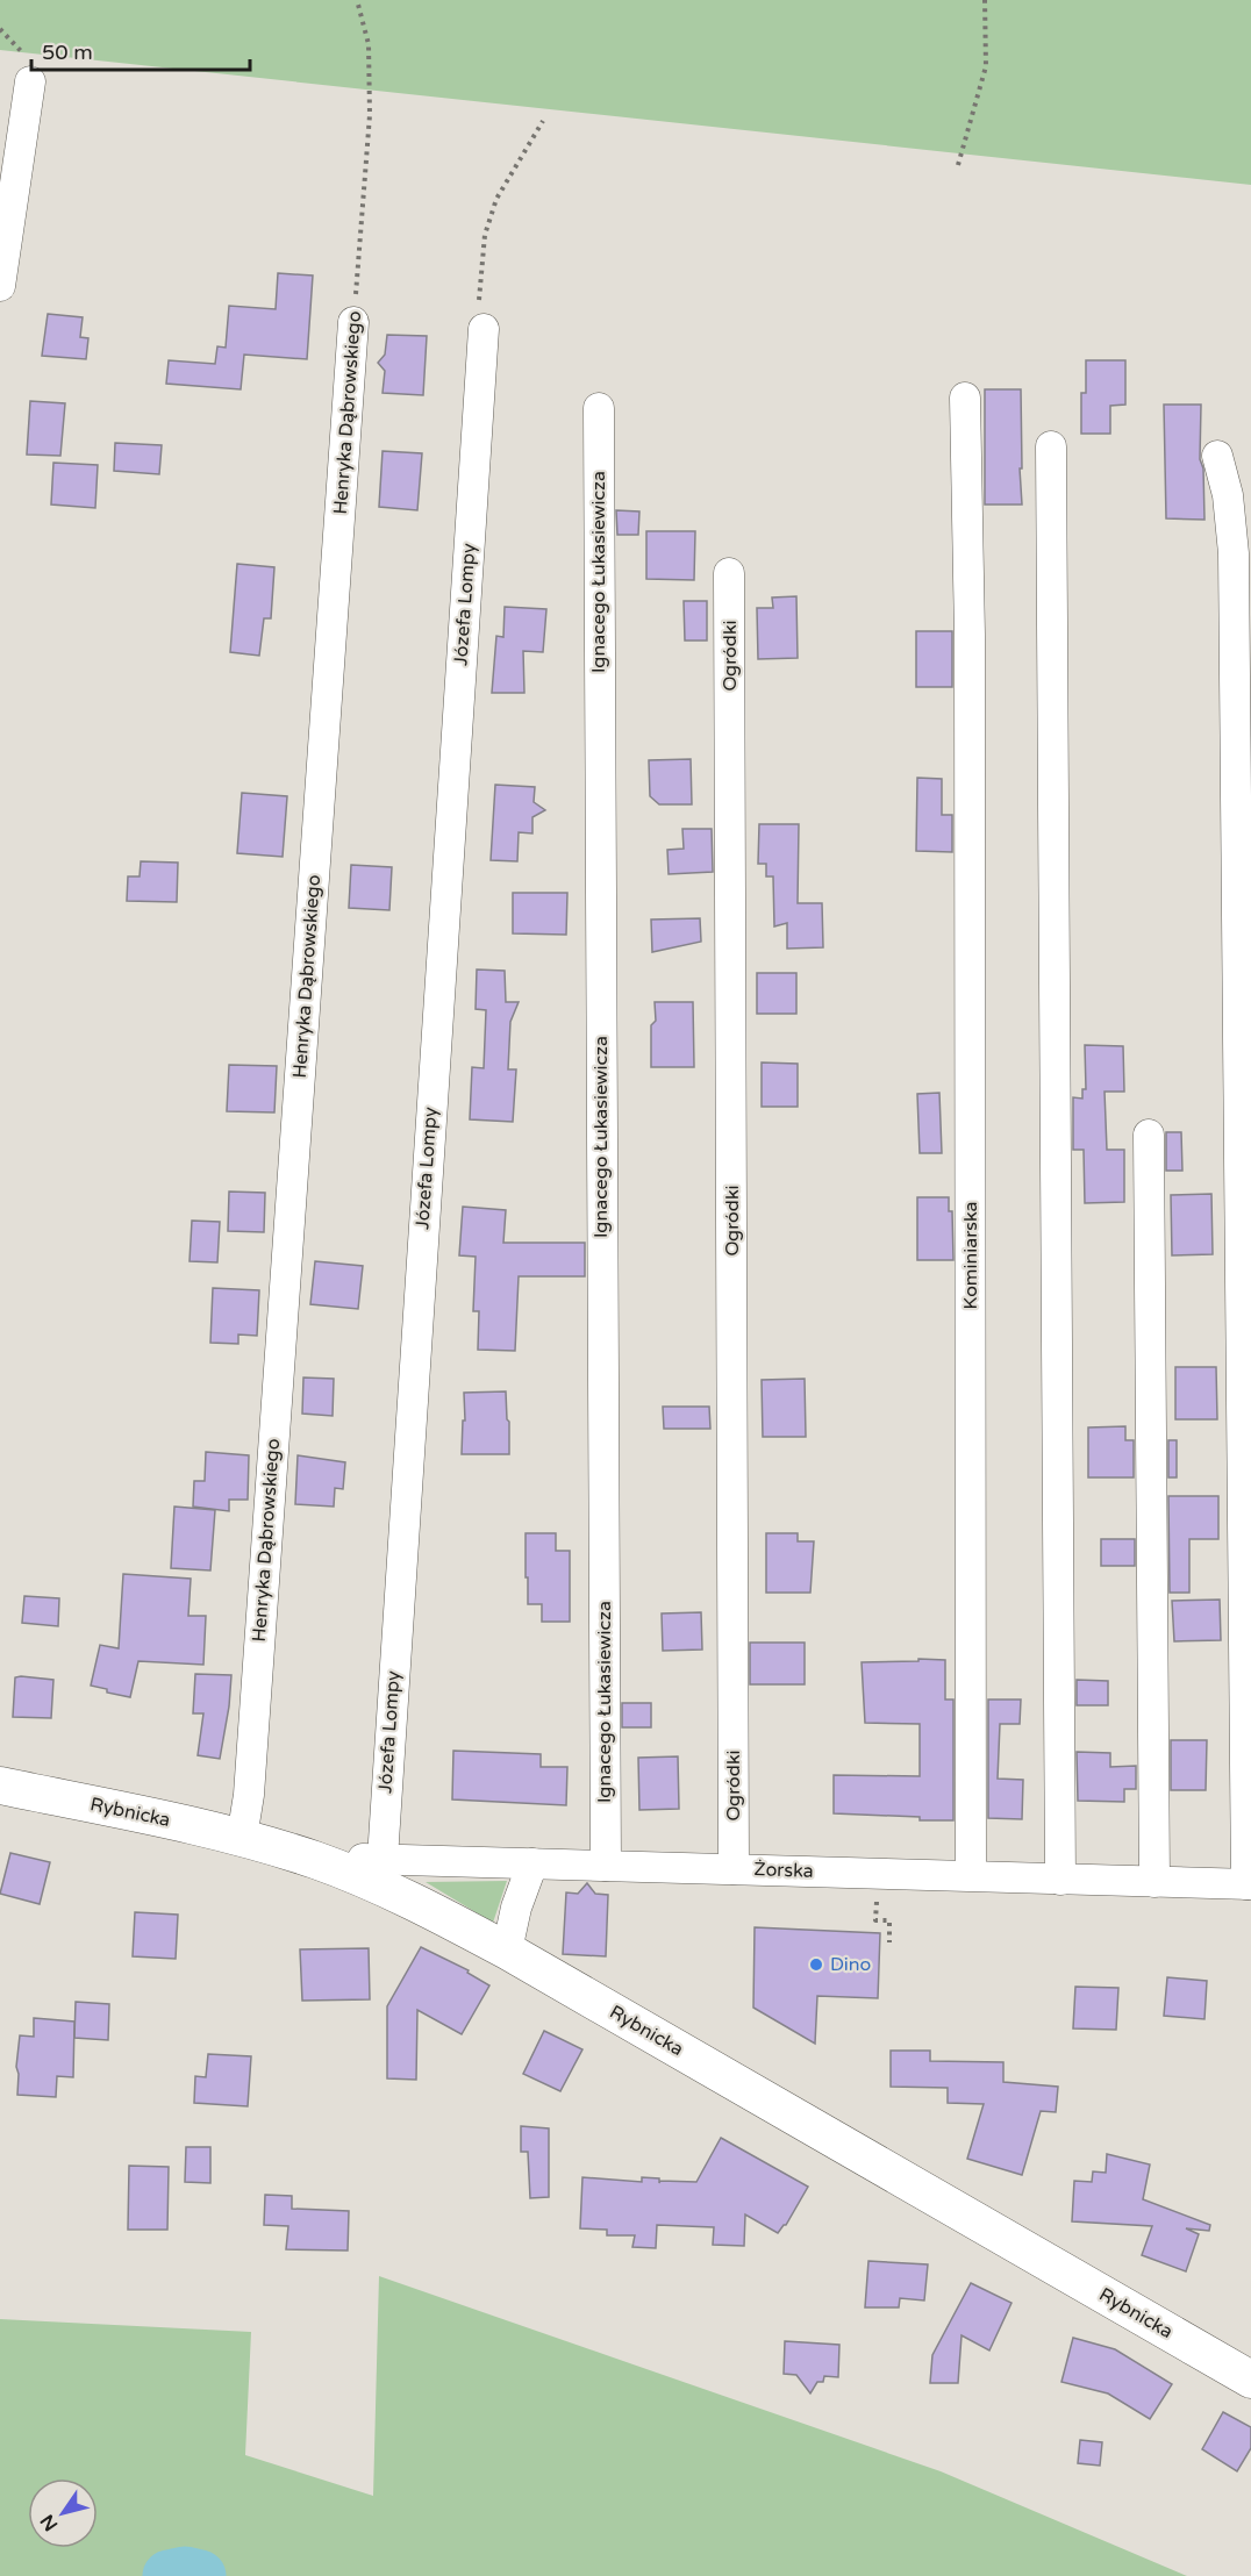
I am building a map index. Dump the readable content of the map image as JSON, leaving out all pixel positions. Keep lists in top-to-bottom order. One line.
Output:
{"streets":{"main road":["Rybnicka"],"street":["Henryka Dąbrowskiego","Ignacego Łukasiewicza","Józefa Lompy","Ogródki","Kominiarska","Żorska"]},"crossings":[["Henryka Dąbrowskiego","Rybnicka"],["Ignacego Łukasiewicza","Żorska"],["Józefa Lompy","Żorska"],["Ogródki","Żorska"],["Kominiarska","Żorska"],["Rybnicka","Żorska"]],"places":["Dino"],"scale_bar":"50 m","north":"bottom left"}
